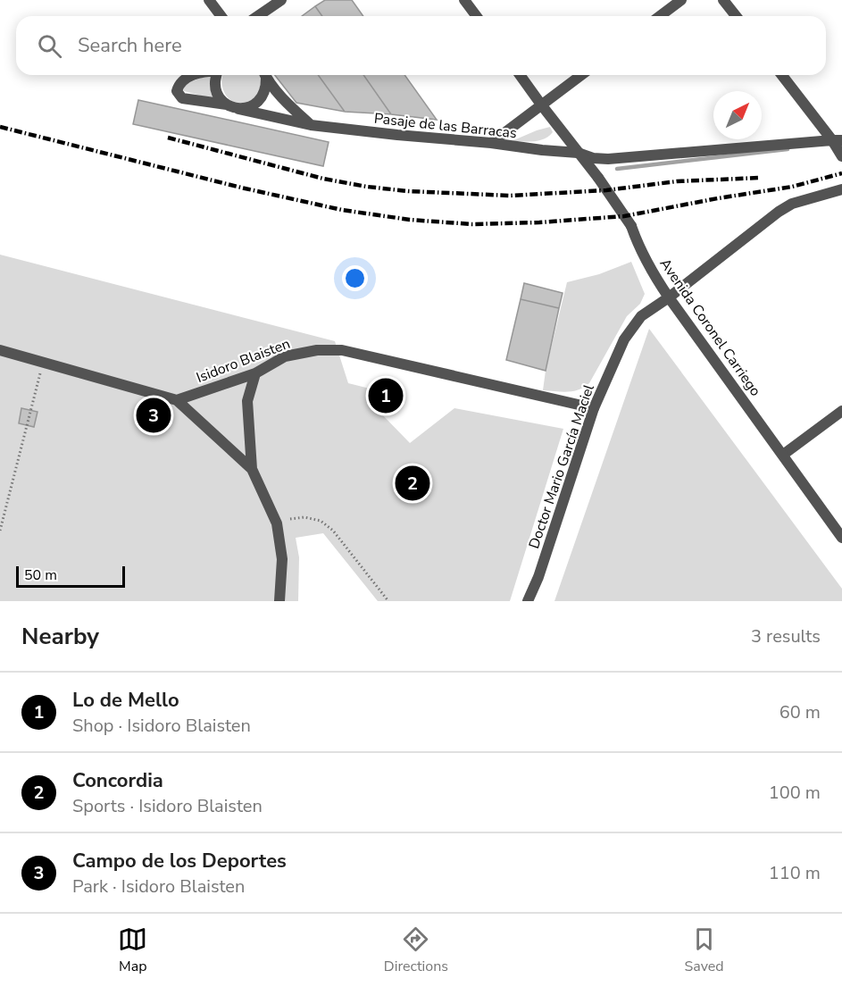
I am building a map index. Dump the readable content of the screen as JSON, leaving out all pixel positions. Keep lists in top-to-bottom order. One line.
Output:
{"streets":{"street":["Pasaje de las Barracas","Avenida Coronel Carriego","Isidoro Blaisten","Doctor Mario García Maciel"]},"crossings":[["Pasaje de las Barracas","Avenida Coronel Carriego"],["Avenida Coronel Carriego","Doctor Mario García Maciel"],["Isidoro Blaisten","Doctor Mario García Maciel"]],"scale_bar":"50 m","north":"top right","page":{"search":"Search here","pins":["1","3","2"],"scale":"50 m","heading":["Nearby","3 results"],"list":[{"mark":"1","name":"Lo de Mello","note":"Shop · Isidoro Blaisten","value":"60 m"},{"mark":"2","name":"Concordia","note":"Sports · Isidoro Blaisten","value":"100 m"},{"mark":"3","name":"Campo de los Deportes","note":"Park · Isidoro Blaisten","value":"110 m"}],"nav":["Map","Directions","Saved"]}}
